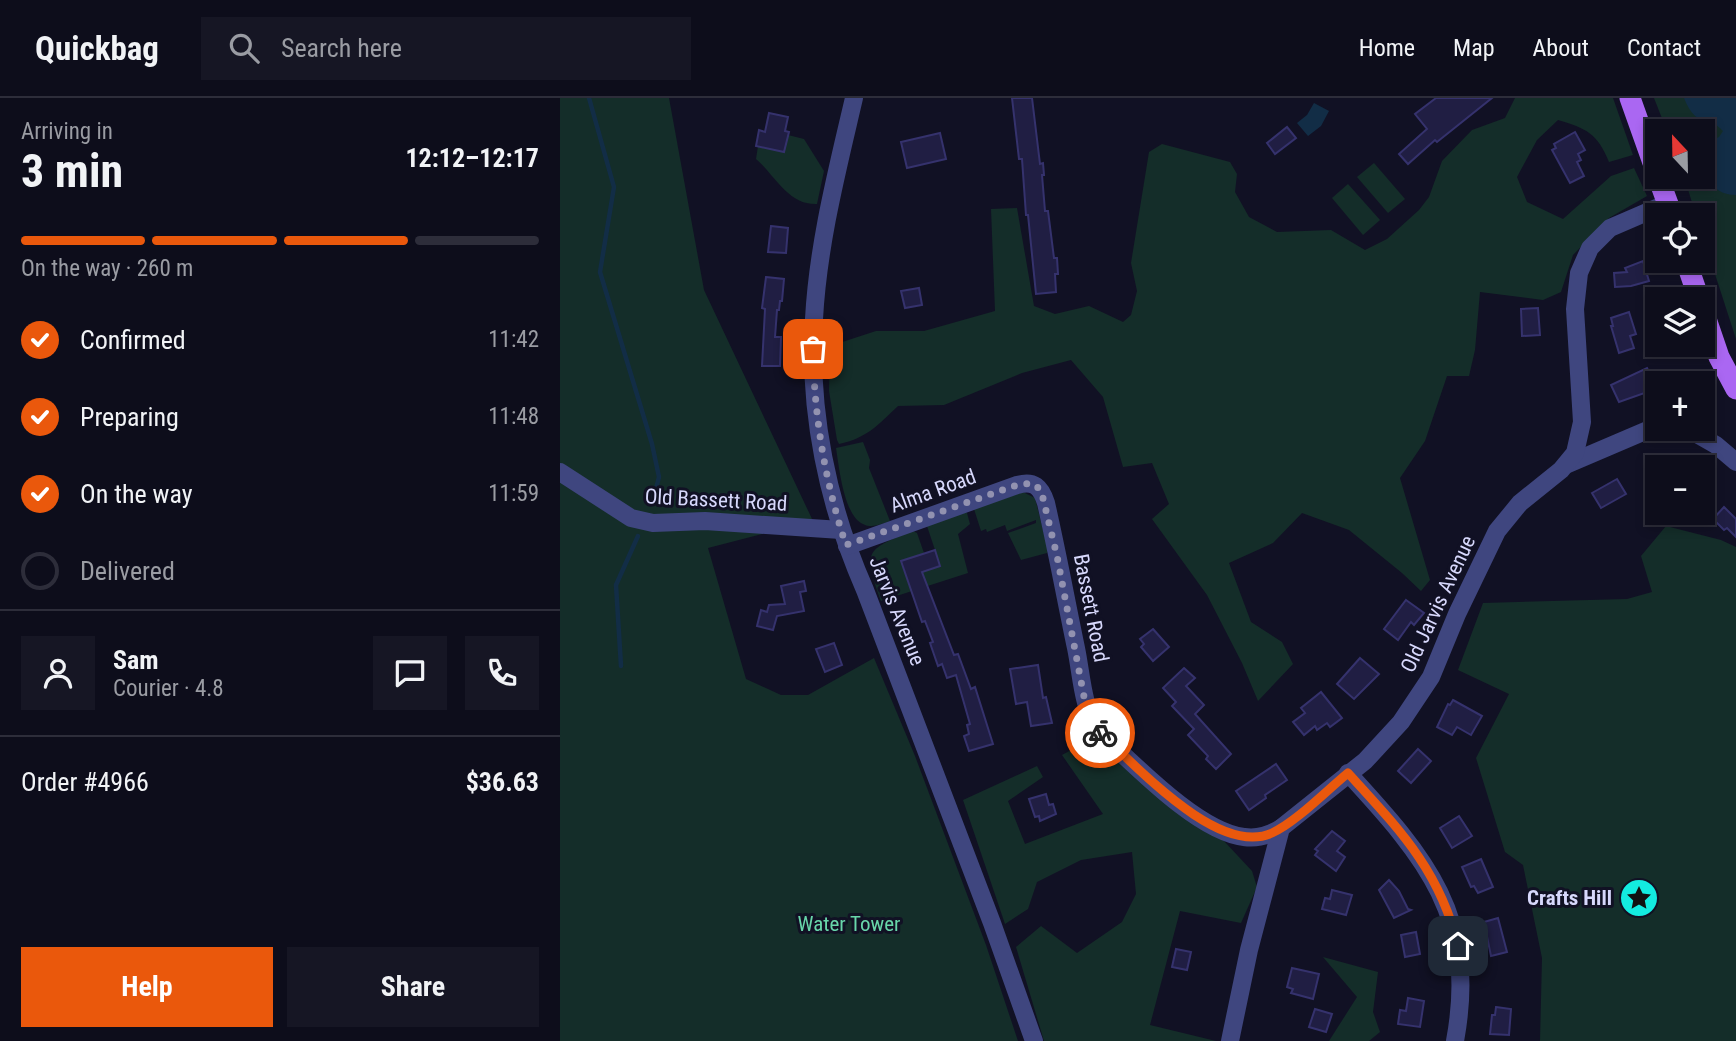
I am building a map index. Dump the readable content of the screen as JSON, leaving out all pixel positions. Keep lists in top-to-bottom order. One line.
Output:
{"streets":{"street":["Alma Road","Old Bassett Road","Old Jarvis Avenue","Bassett Road","Jarvis Avenue"]},"crossings":[["Alma Road","Old Bassett Road"],["Alma Road","Bassett Road"],["Alma Road","Jarvis Avenue"],["Old Bassett Road","Jarvis Avenue"],["Old Jarvis Avenue","Bassett Road"]],"parks":["Water Tower"],"places":{"place":["Crafts Hill"]},"north":"top","page":{"header":"Quickbag","search":"Search here","nav":["Home","Map","About","Contact"],"heading":["3 min","Arriving in","12:12–12:17"],"panel":["Sam","Courier · 4.8","Order #4966","$36.63"],"map_buttons":["+","−"],"bar":"On the way · 260 m","list":[["Confirmed","11:42"],["Preparing","11:48"],["On the way","11:59"],"Delivered"],"buttons":["Help","Share"]}}
